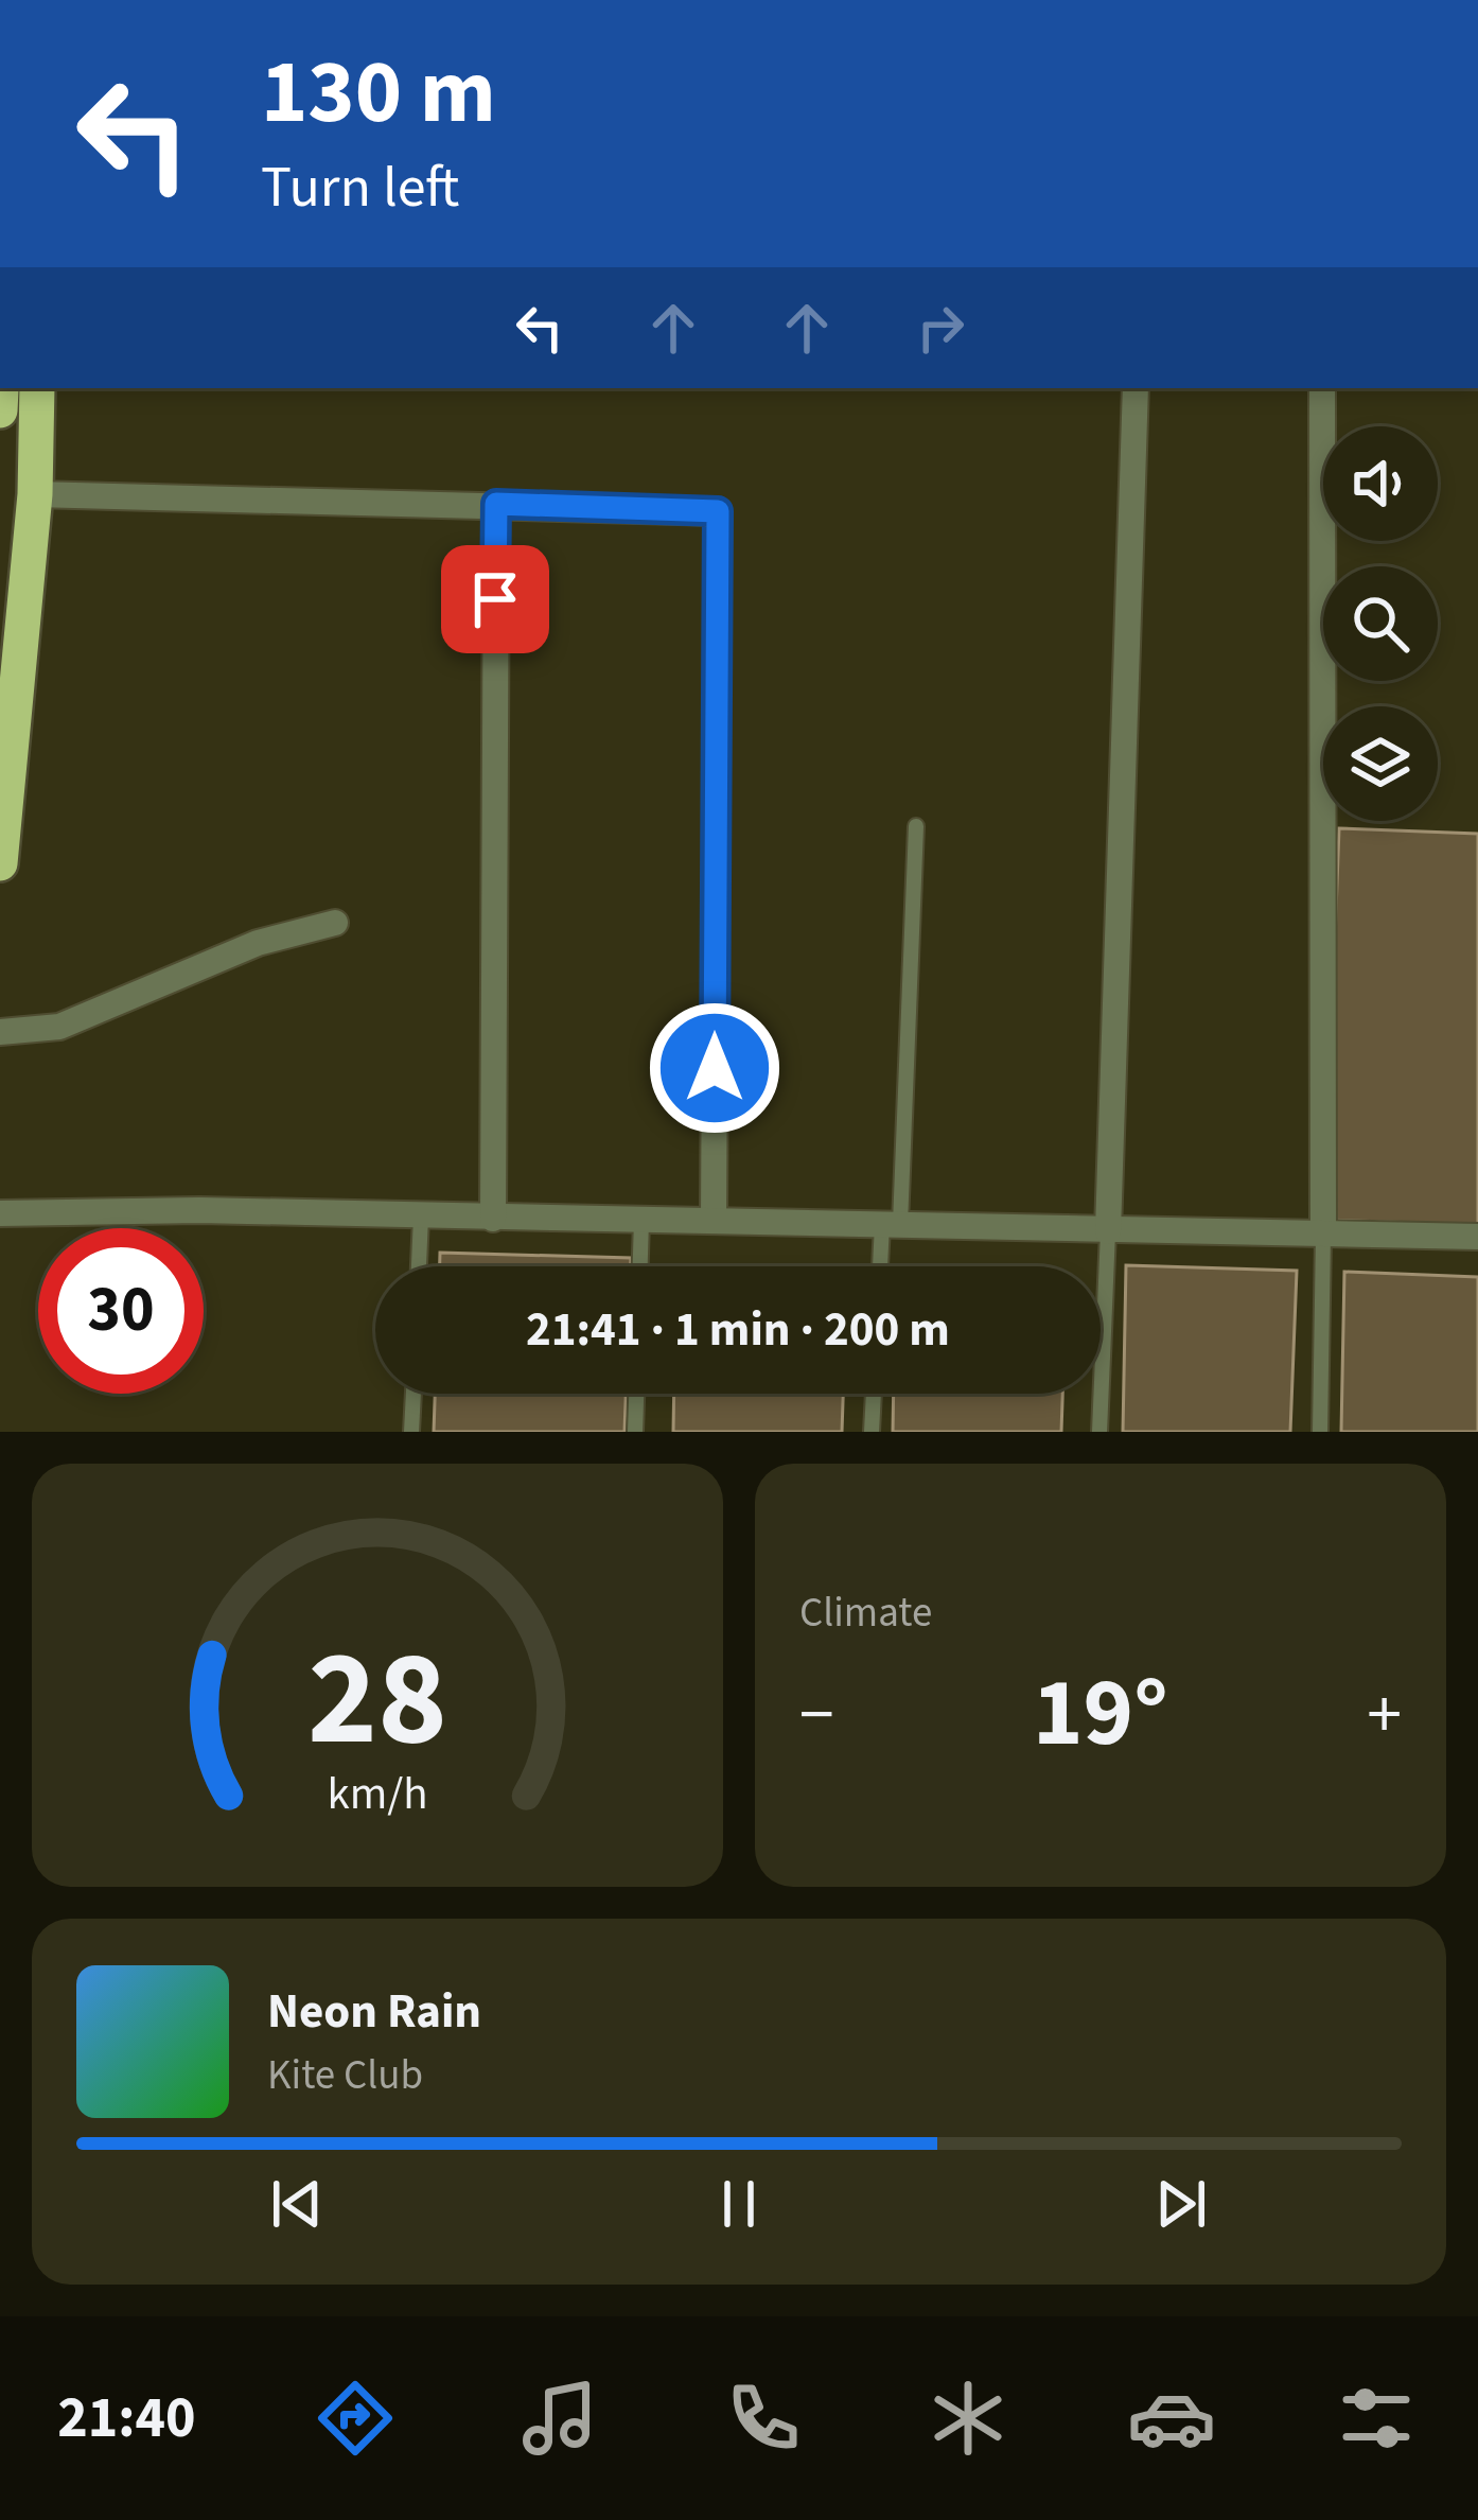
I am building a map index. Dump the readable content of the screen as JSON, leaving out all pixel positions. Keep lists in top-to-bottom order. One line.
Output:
{"page":{"turn":["130 m","Turn left"],"limit":"30","trip":"21:41 · 1 min · 200 m","tile":"Climate","heat":["−","19°","+"],"song":["Neon Rain","Kite Club"],"tabs":"21:40","gauge":["28","km/h"]}}
